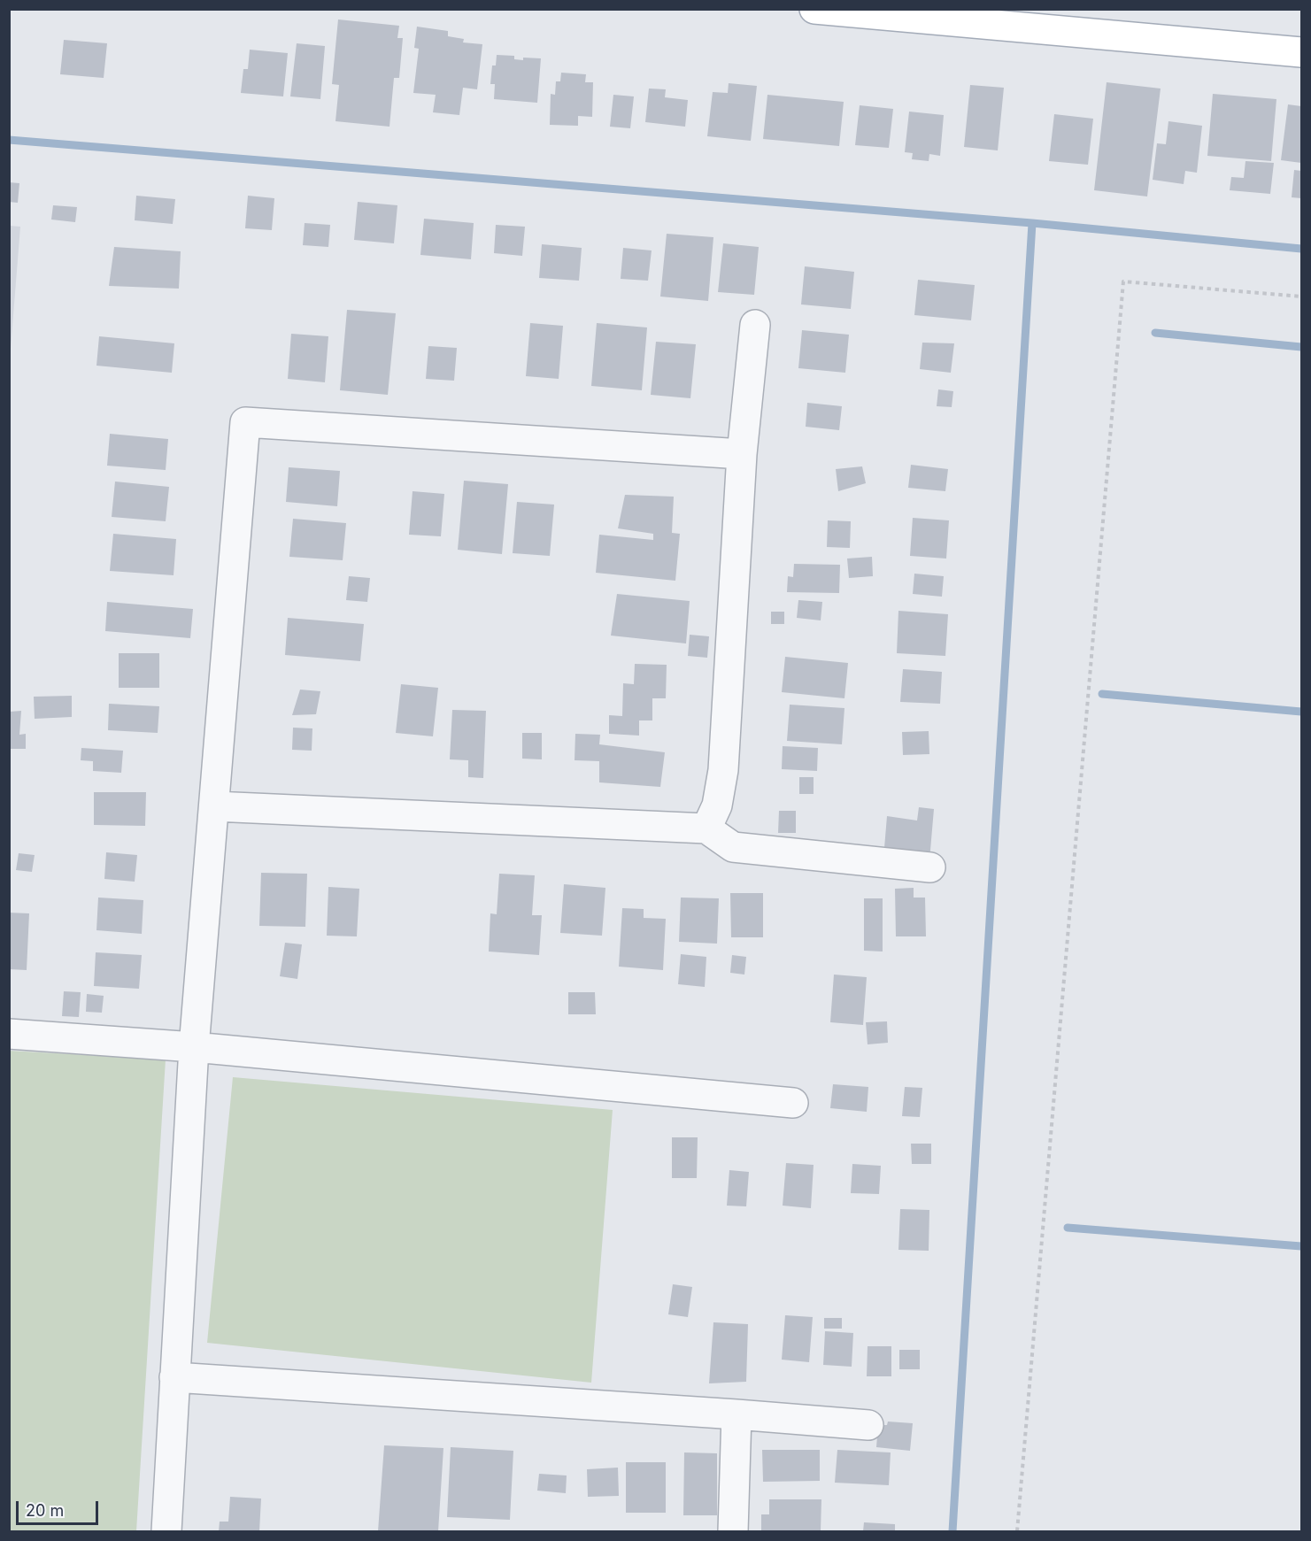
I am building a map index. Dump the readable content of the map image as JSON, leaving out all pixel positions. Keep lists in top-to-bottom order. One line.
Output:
{"scale_bar":"20 m"}
